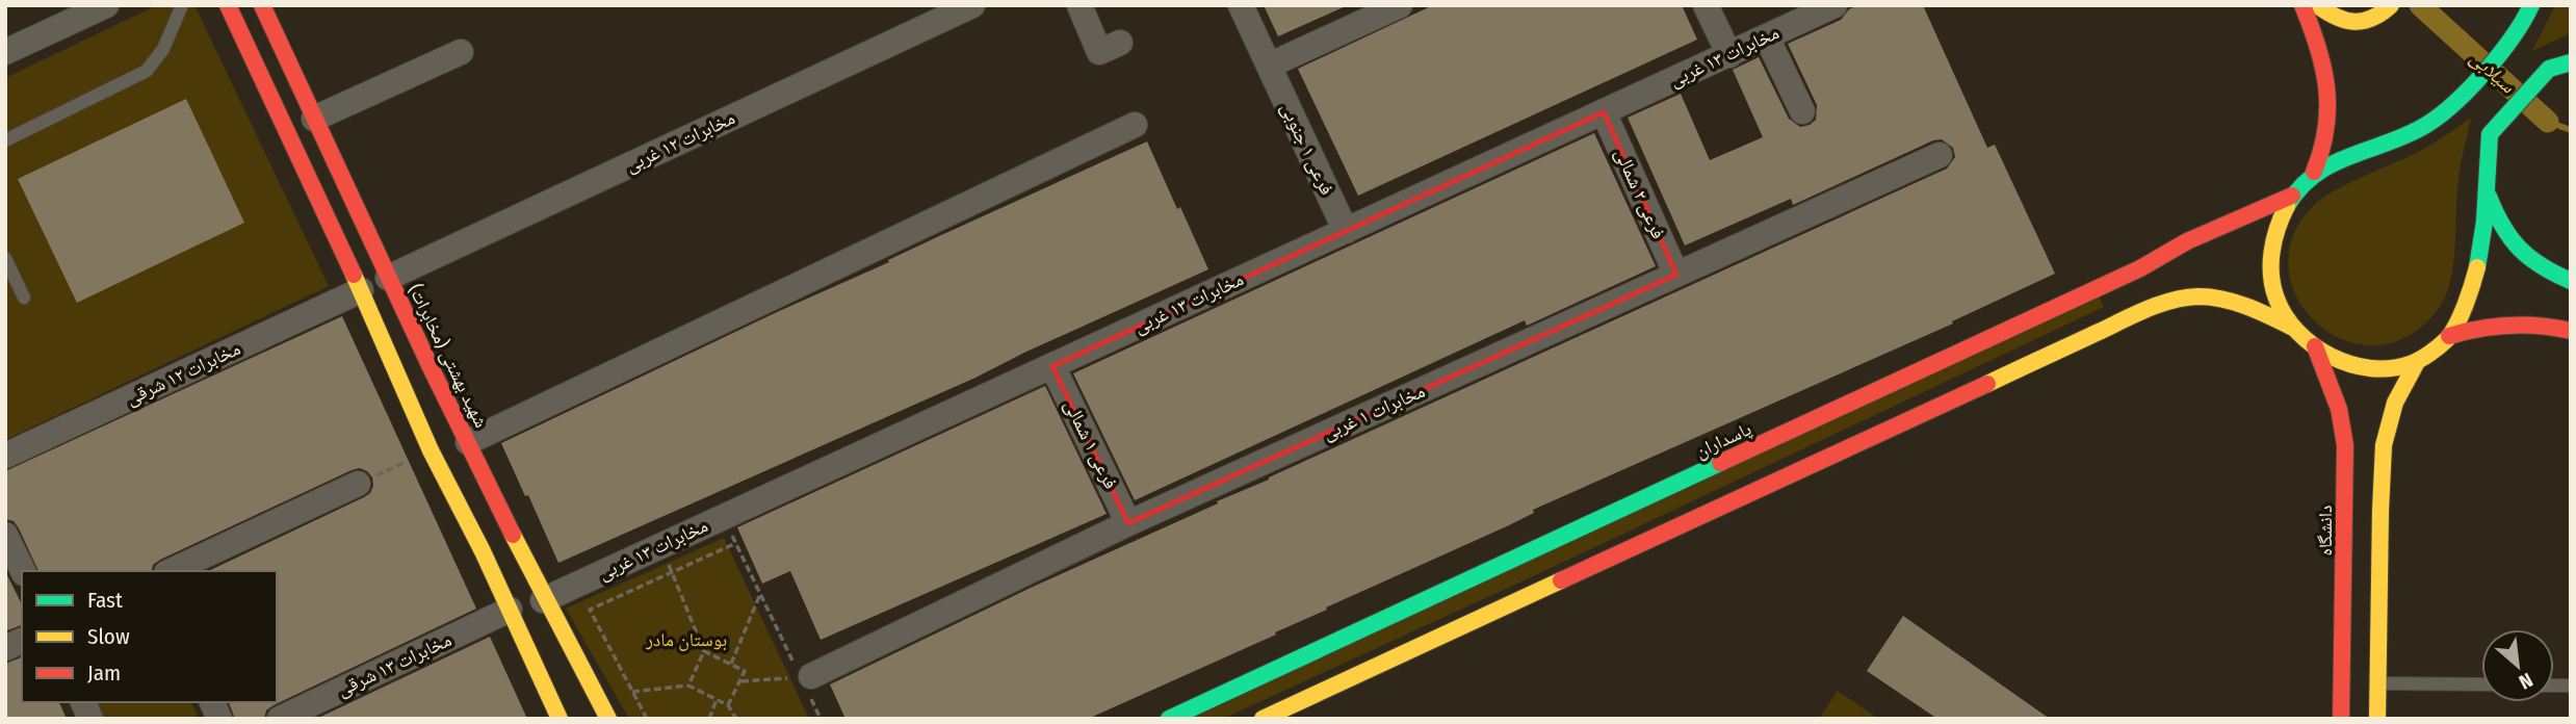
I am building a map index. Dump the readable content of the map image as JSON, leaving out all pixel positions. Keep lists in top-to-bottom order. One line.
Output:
{"streets":{"main road":["شهید بهشتی (مخابرات)","پاسداران","دانشگاه"],"street":["مخابرات ۱۳ غربی","مخابرات ۱۲ غربی","فرعی ۱ جنوبی","فرعی ۲ شمالی","مخابرات ۱۲ شرقی","مخابرات ۱ غربی","فرعی ۱ شمالی","مخابرات ۱۳ شرقی"]},"crossings":[["مخابرات ۱۳ غربی","فرعی ۱ جنوبی"],["مخابرات ۱۳ غربی","فرعی ۲ شمالی"],["مخابرات ۱۳ غربی","شهید بهشتی (مخابرات)"],["مخابرات ۱۳ غربی","فرعی ۱ شمالی"],["مخابرات ۱۲ غربی","شهید بهشتی (مخابرات)"],["فرعی ۲ شمالی","مخابرات ۱ غربی"],["مخابرات ۱ غربی","فرعی ۱ شمالی"]],"water":["سیلابی"],"parks":["بوستان مادر"],"legend":["Fast","Slow","Jam"],"north":"bottom right"}
